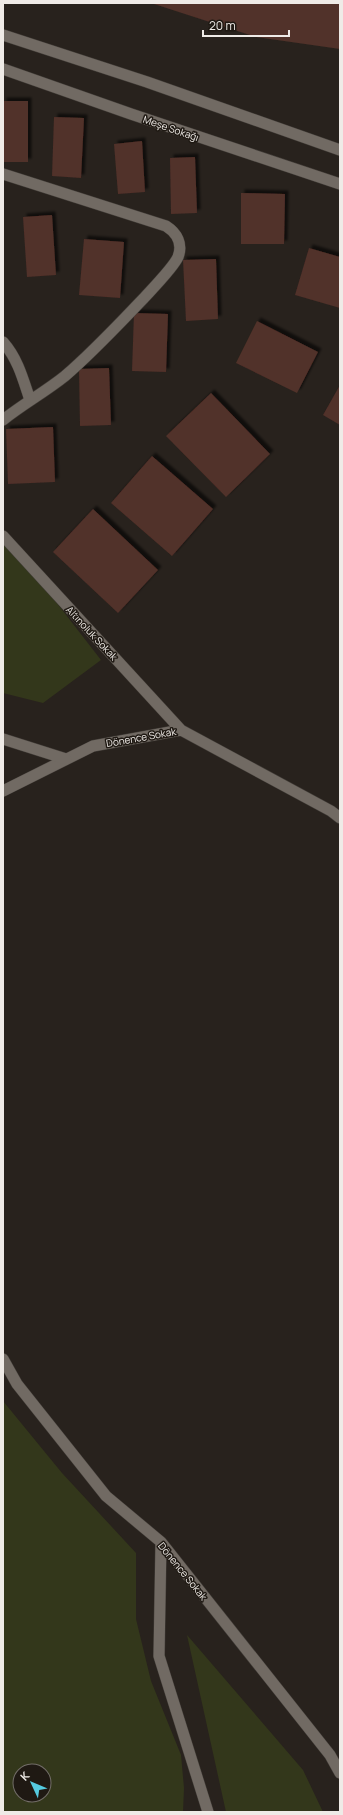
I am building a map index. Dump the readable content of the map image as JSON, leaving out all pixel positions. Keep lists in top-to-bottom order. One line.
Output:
{"streets":{"street":["Meşe Sokağı","Altınoluk Sokak","Dönence Sokak"]},"crossings":[["Altınoluk Sokak","Dönence Sokak"]],"scale_bar":"20 m","north":"top left"}
